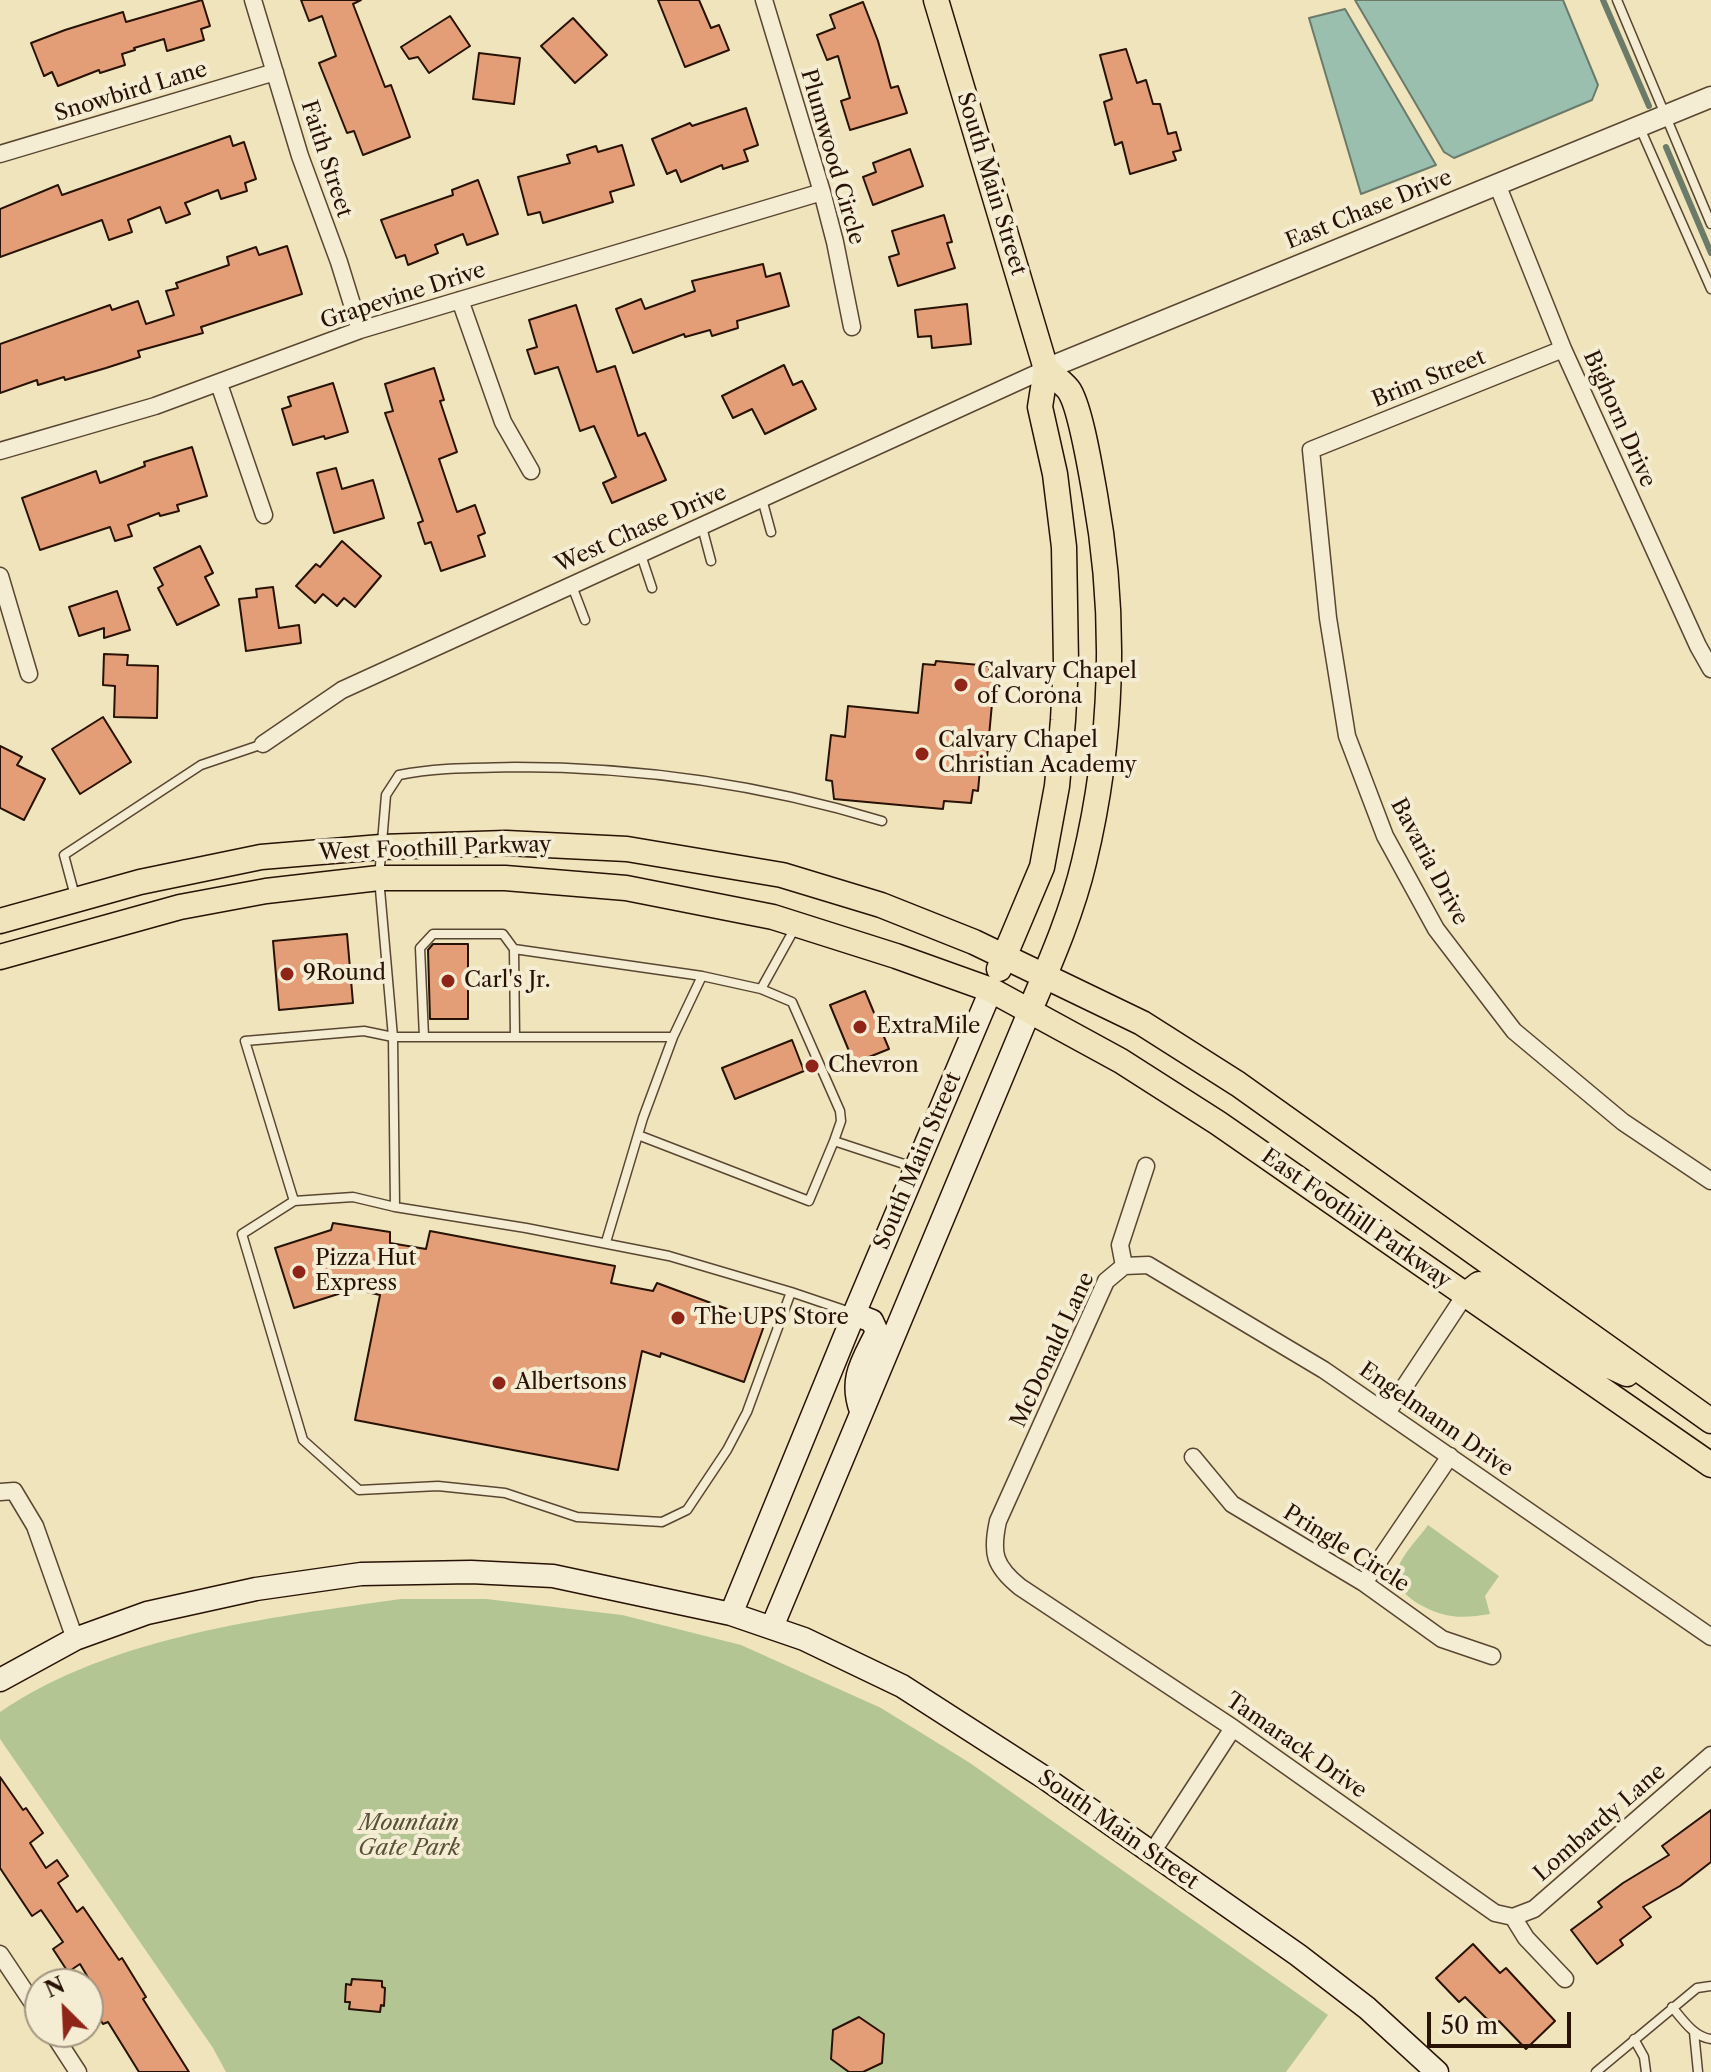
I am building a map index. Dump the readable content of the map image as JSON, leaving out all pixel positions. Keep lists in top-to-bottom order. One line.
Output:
{"streets":{"main road":["South Main Street","West Foothill Parkway","East Foothill Parkway"],"street":["Snowbird Lane","Plumwood Circle","Faith Street","East Chase Drive","Grapevine Drive","Brim Street","Bighorn Drive","West Chase Drive","Bavaria Drive","McDonald Lane","Engelmann Drive","Pringle Circle","Tamarack Drive","Lombardy Lane"]},"crossings":[["Snowbird Lane","Faith Street"],["Plumwood Circle","Grapevine Drive"],["Faith Street","Grapevine Drive"],["South Main Street","East Chase Drive"],["South Main Street","West Chase Drive"],["South Main Street","West Foothill Parkway"],["South Main Street","East Foothill Parkway"],["East Chase Drive","Bighorn Drive"],["East Chase Drive","West Chase Drive"],["Brim Street","Bighorn Drive"],["Brim Street","Bavaria Drive"],["West Foothill Parkway","East Foothill Parkway"],["McDonald Lane","Engelmann Drive"],["McDonald Lane","Tamarack Drive"],["Tamarack Drive","Lombardy Lane"]],"parks":["Mountain Gate Park"],"places":["Calvary Chapel of Corona","Calvary Chapel Christian Academy","9Round","Carl's Jr.","ExtraMile","Chevron","Pizza Hut Express","The UPS Store","Albertsons"],"scale_bar":"50 m","north":"top left"}
